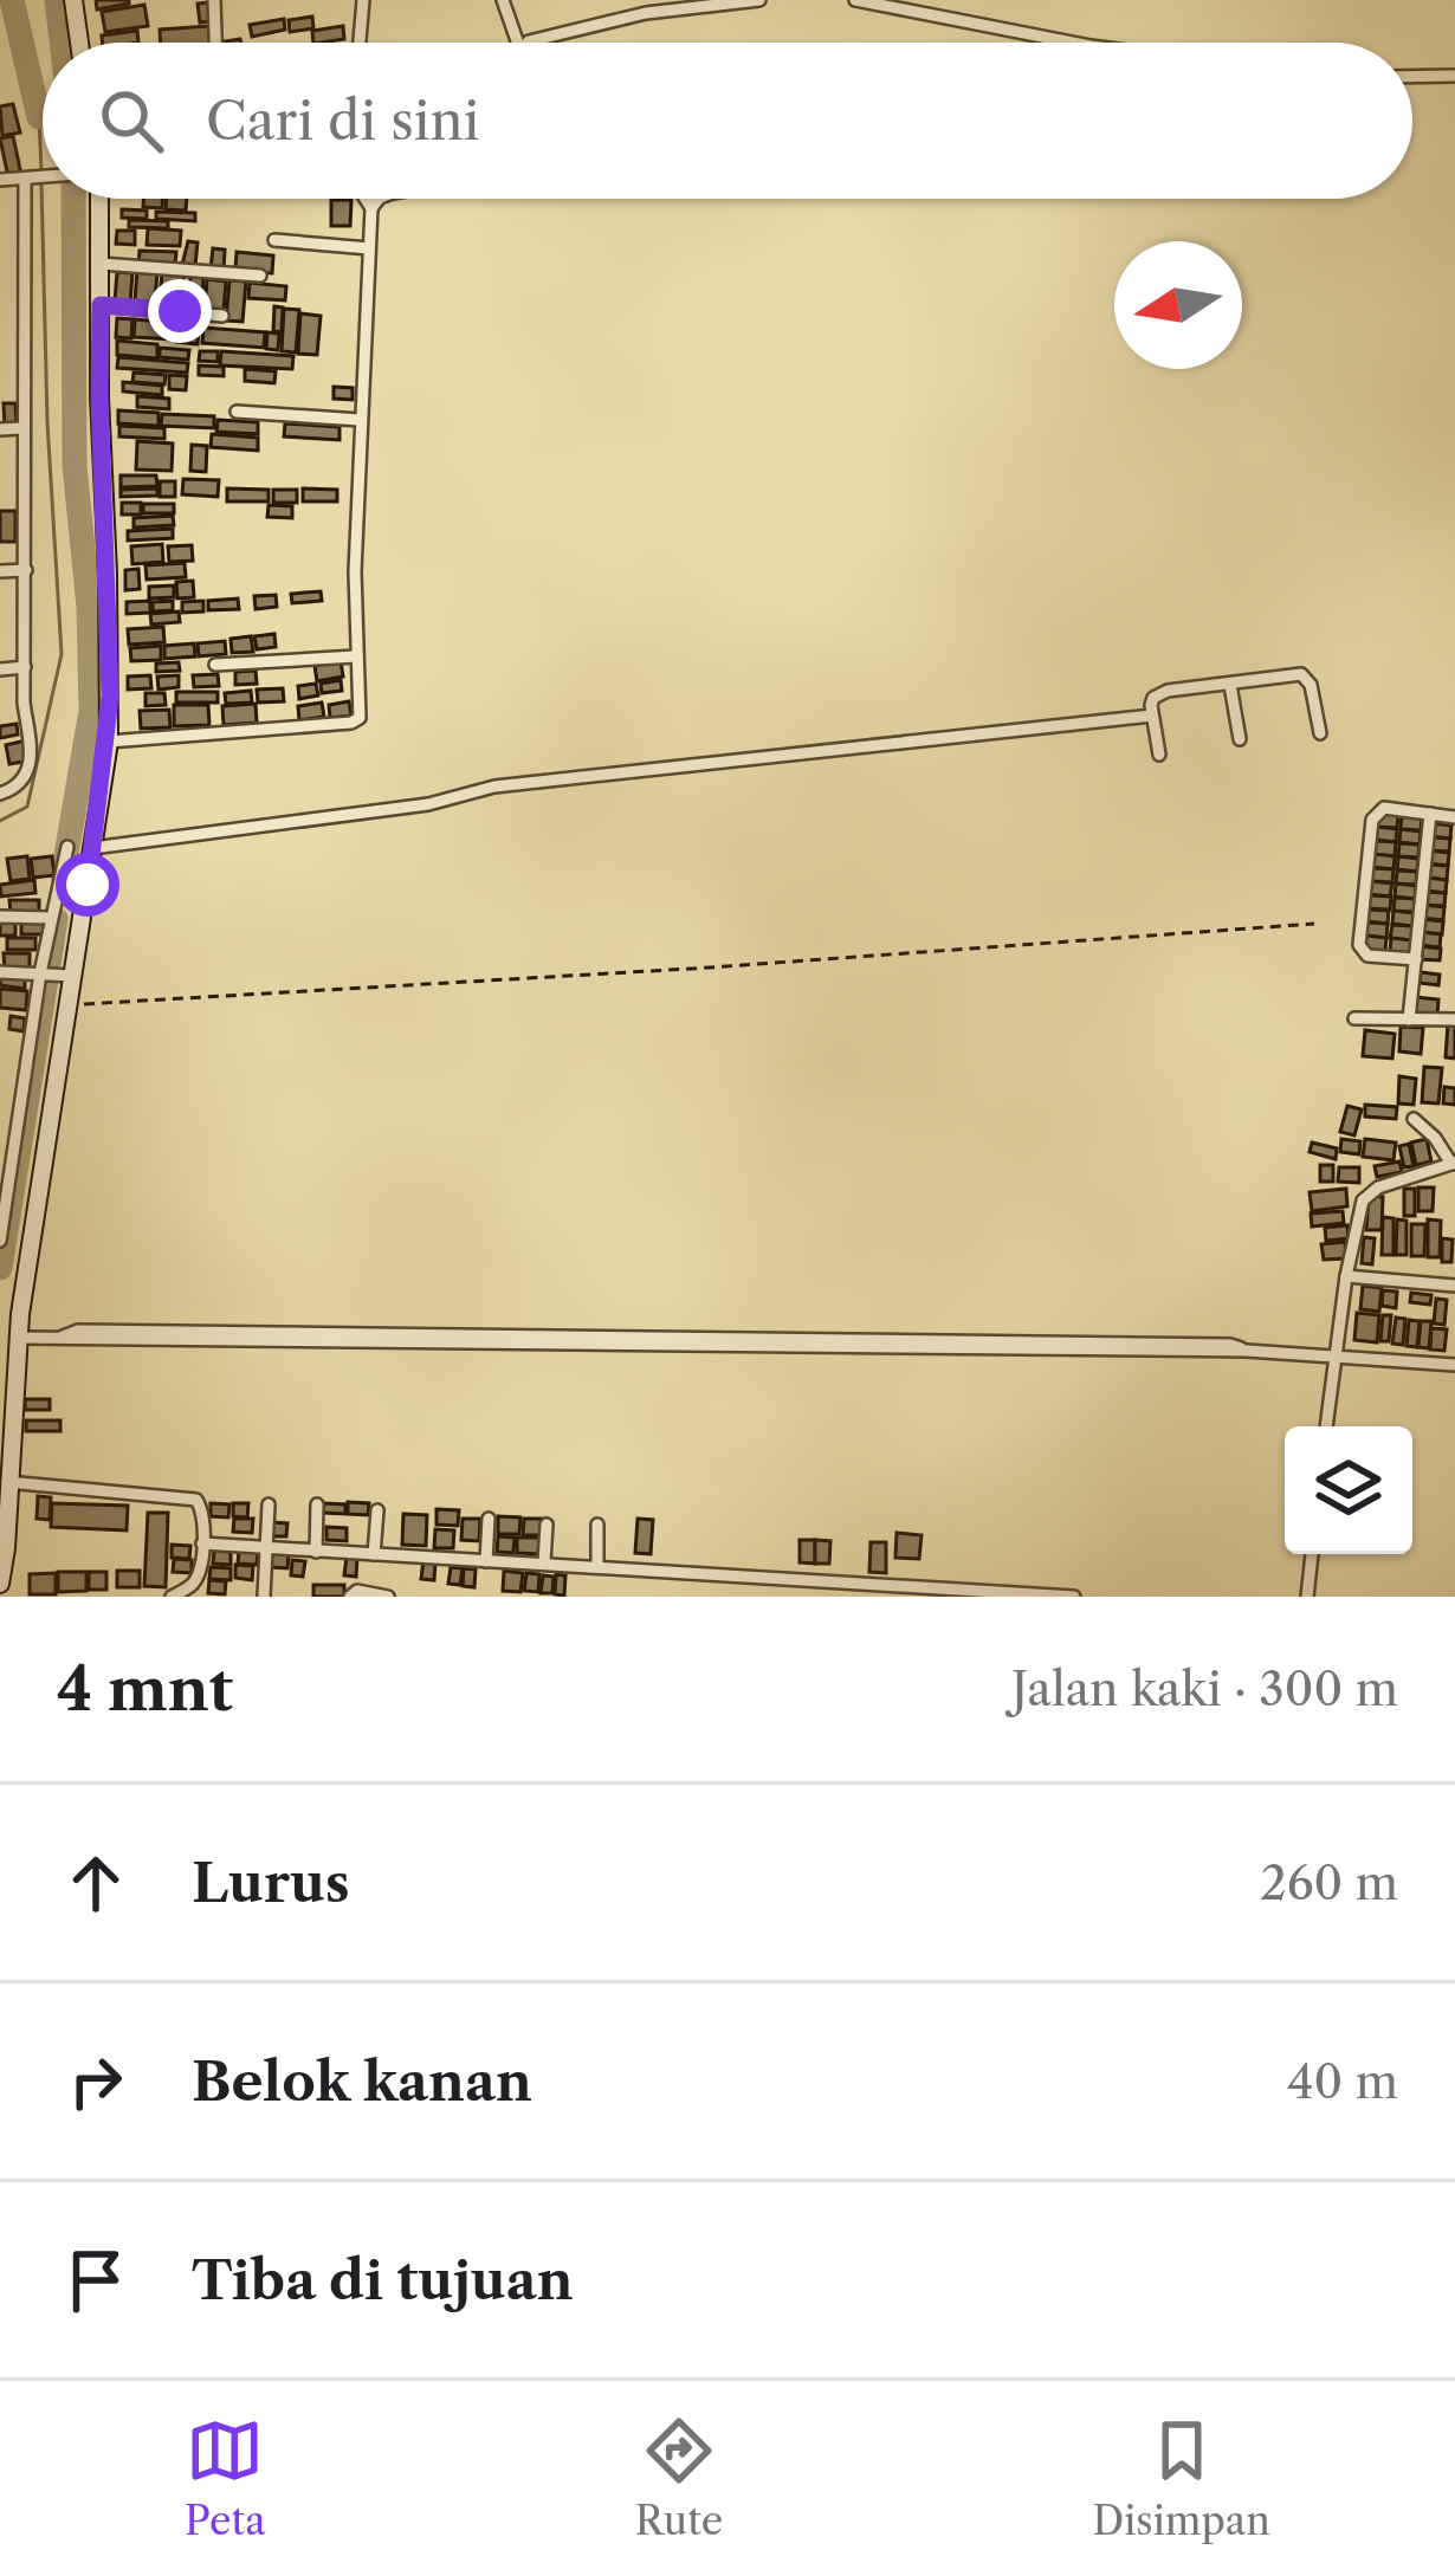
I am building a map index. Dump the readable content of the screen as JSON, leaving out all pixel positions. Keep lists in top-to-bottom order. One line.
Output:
{"north":"left","page":{"search":"Cari di sini","heading":["4 mnt","Jalan kaki · 300 m"],"list":[["Lurus","260 m"],["Belok kanan","40 m"],"Tiba di tujuan"],"nav":["Peta","Rute","Disimpan"]}}
